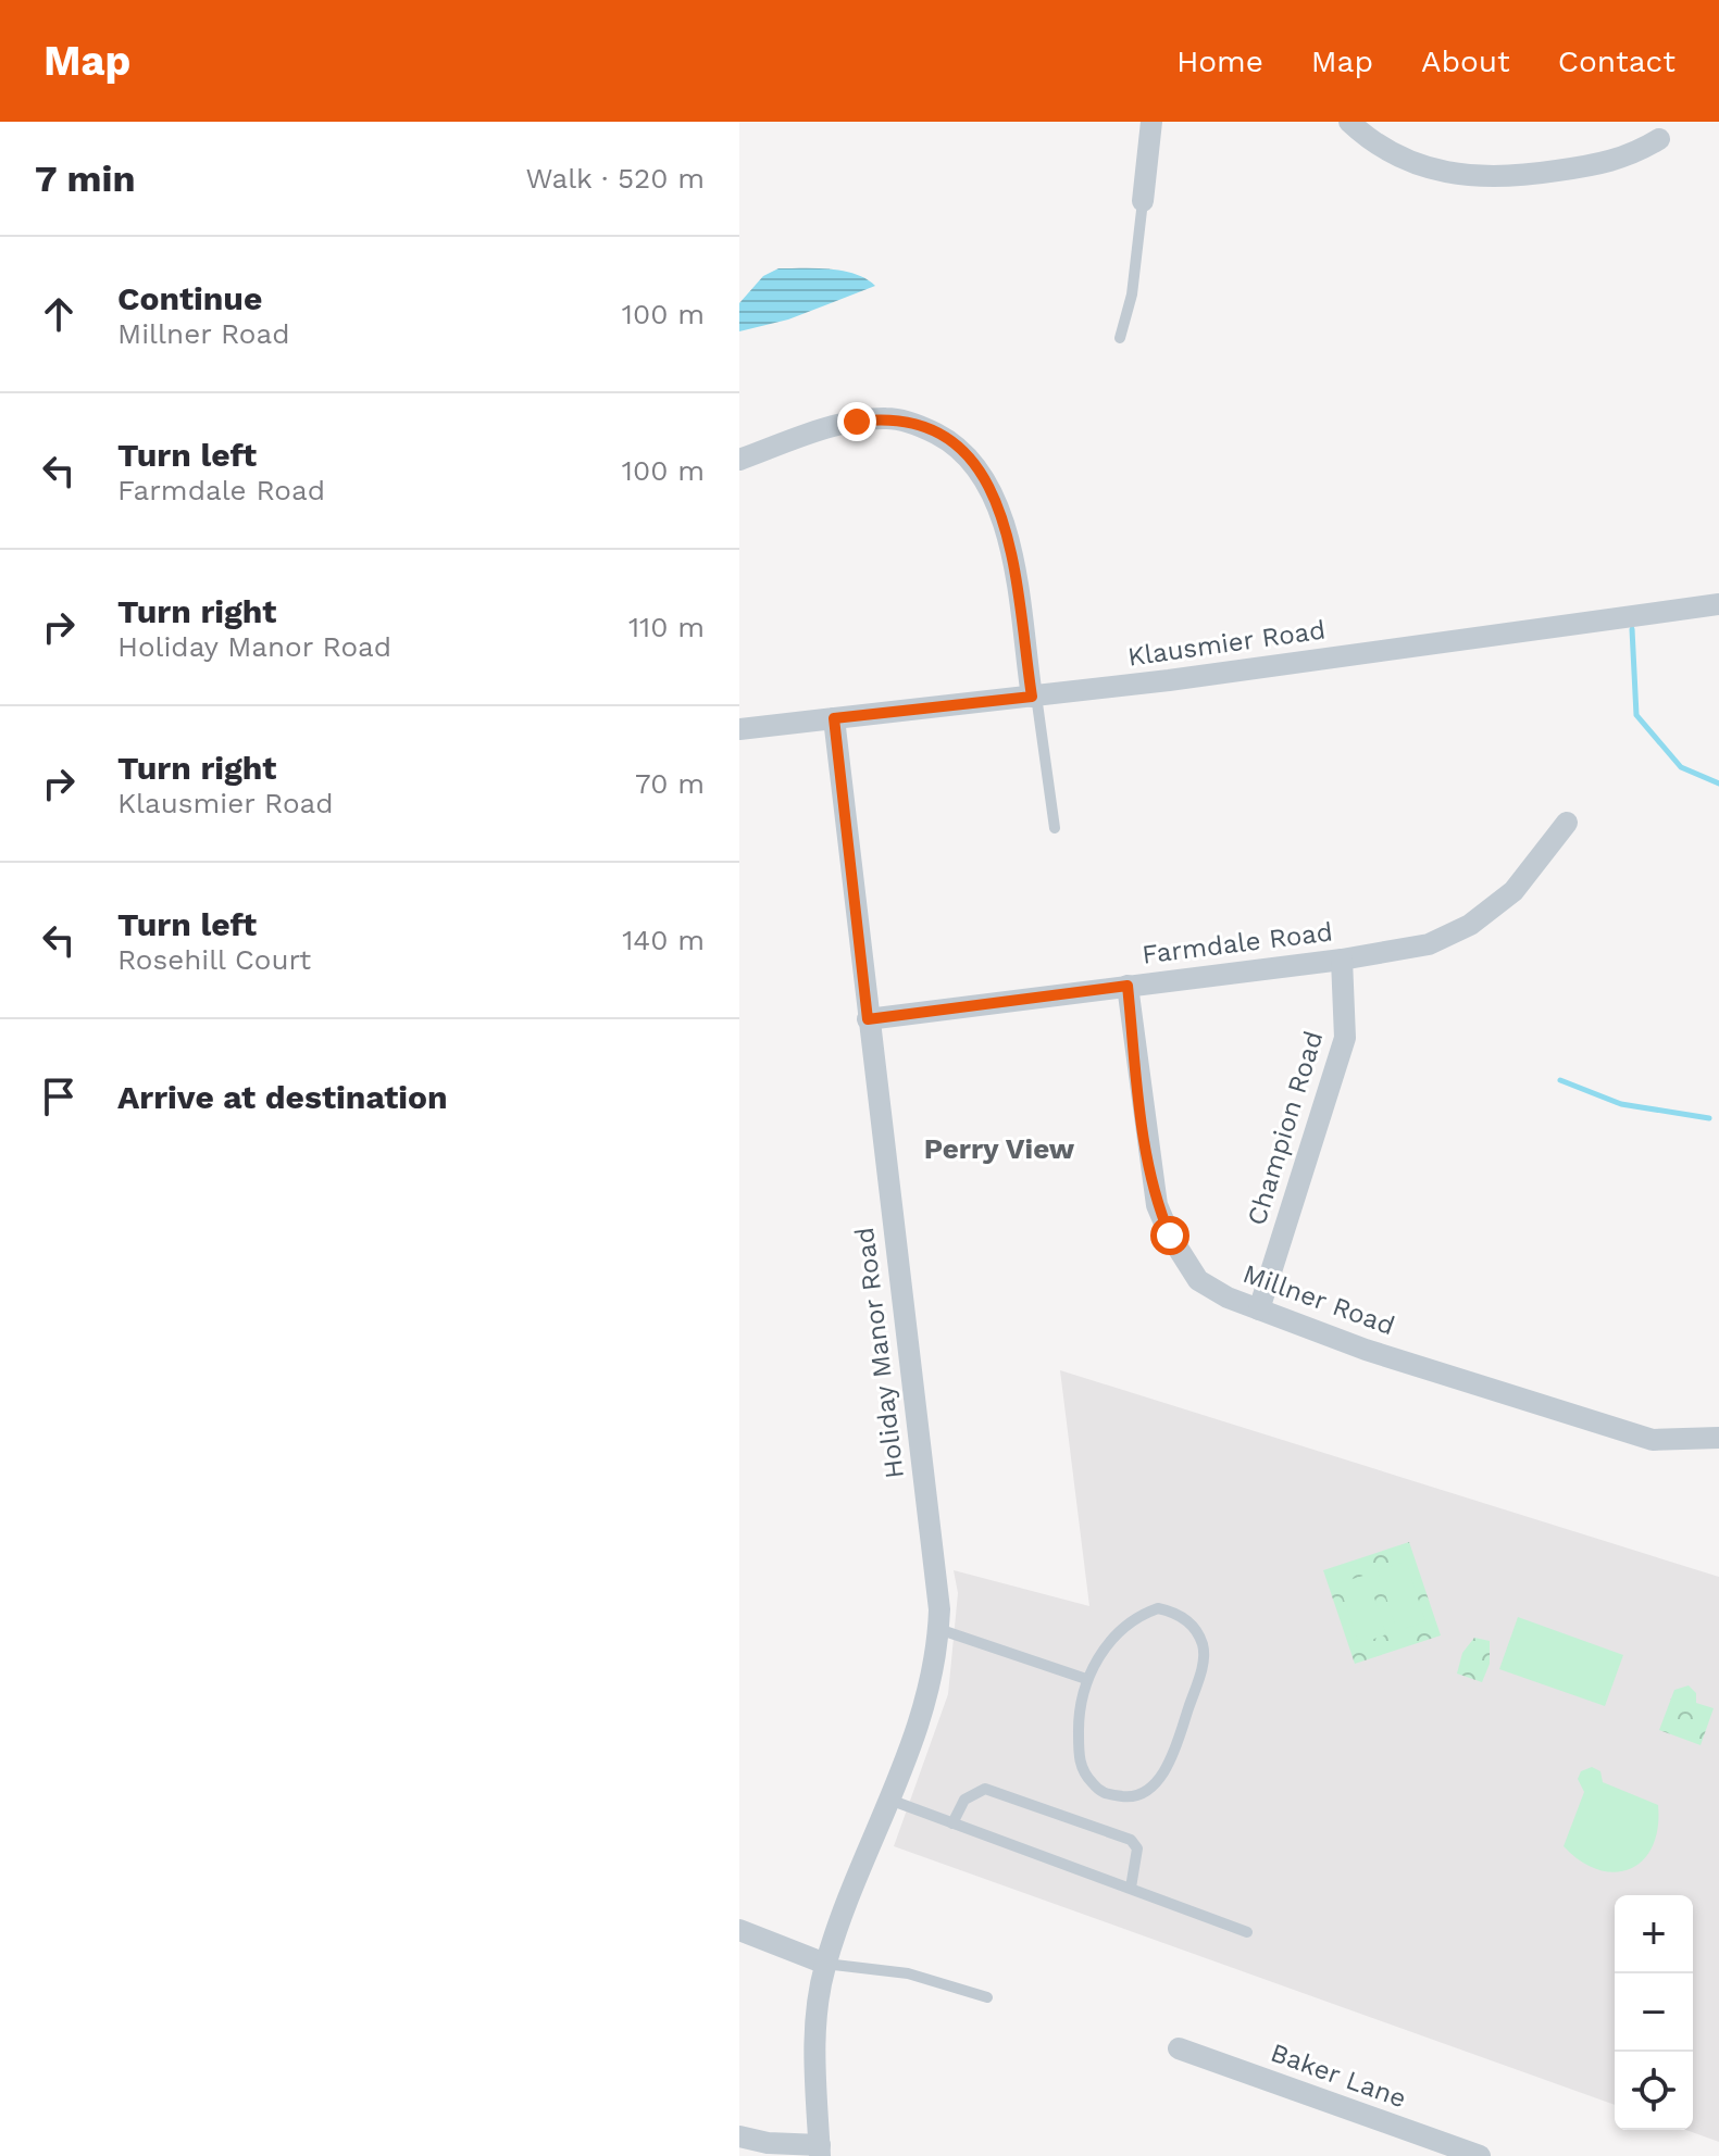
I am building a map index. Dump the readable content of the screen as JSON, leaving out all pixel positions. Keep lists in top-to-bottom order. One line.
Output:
{"streets":{"street":["Klausmier Road","Farmdale Road","Champion Road","Millner Road","Holiday Manor Road","Baker Lane"]},"crossings":[["Klausmier Road","Holiday Manor Road"],["Farmdale Road","Champion Road"],["Farmdale Road","Millner Road"],["Farmdale Road","Holiday Manor Road"],["Champion Road","Millner Road"]],"districts":["Perry View"],"page":{"header":"Map","nav":["Home","Map","About","Contact"],"heading":["7 min","Walk · 520 m"],"list":[["Continue","Millner Road","100 m"],["Turn left","Farmdale Road","100 m"],["Turn right","Holiday Manor Road","110 m"],["Turn right","Klausmier Road","70 m"],["Turn left","Rosehill Court","140 m"],"Arrive at destination"],"map_buttons":["+","−"]}}
